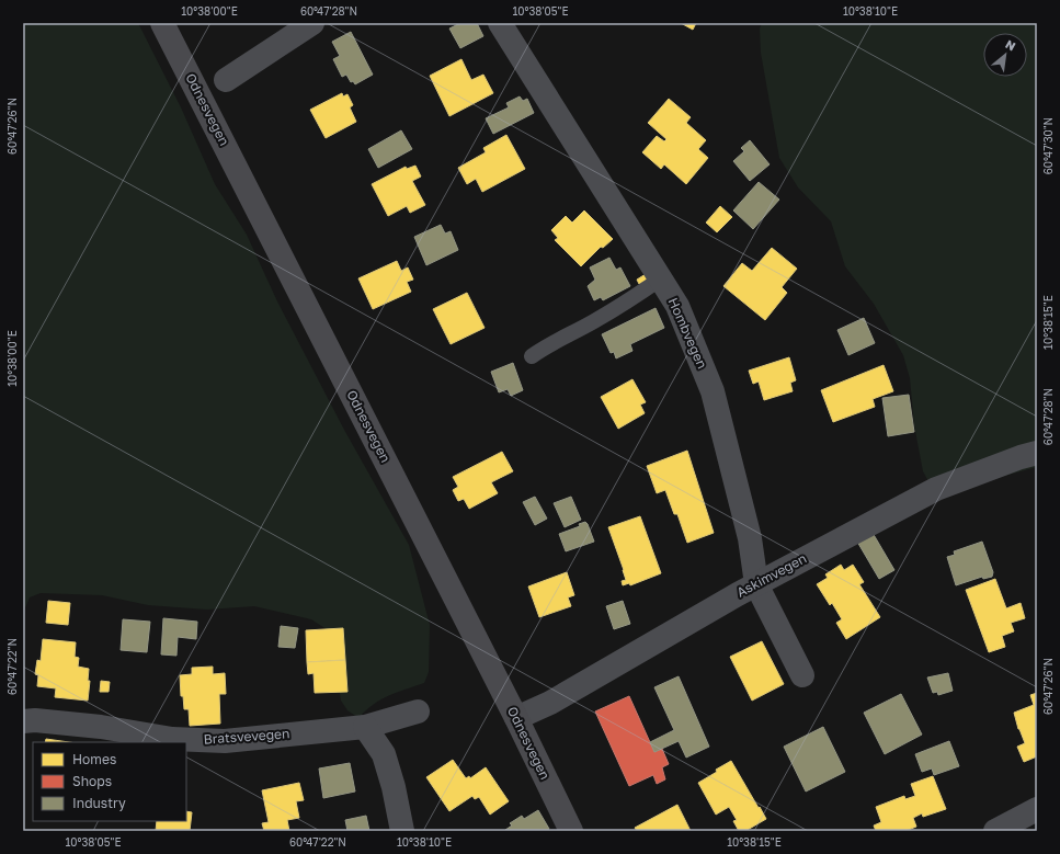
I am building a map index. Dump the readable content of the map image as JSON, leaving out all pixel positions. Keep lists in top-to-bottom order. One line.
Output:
{"streets":{"main road":["Odnesvegen"],"street":["Hombvegen","Askimvegen","Bratsvevegen"]},"crossings":[["Odnesvegen","Askimvegen"],["Hombvegen","Askimvegen"]],"legend":["Homes","Shops","Industry"],"north":"top right","coordinates":["10°38'00\"E","60°47'28\"N","10°38'05\"E","10°38'10\"E","60°47'26\"N","60°47'30\"N","10°38'15\"E","60°47'22\"N"]}
